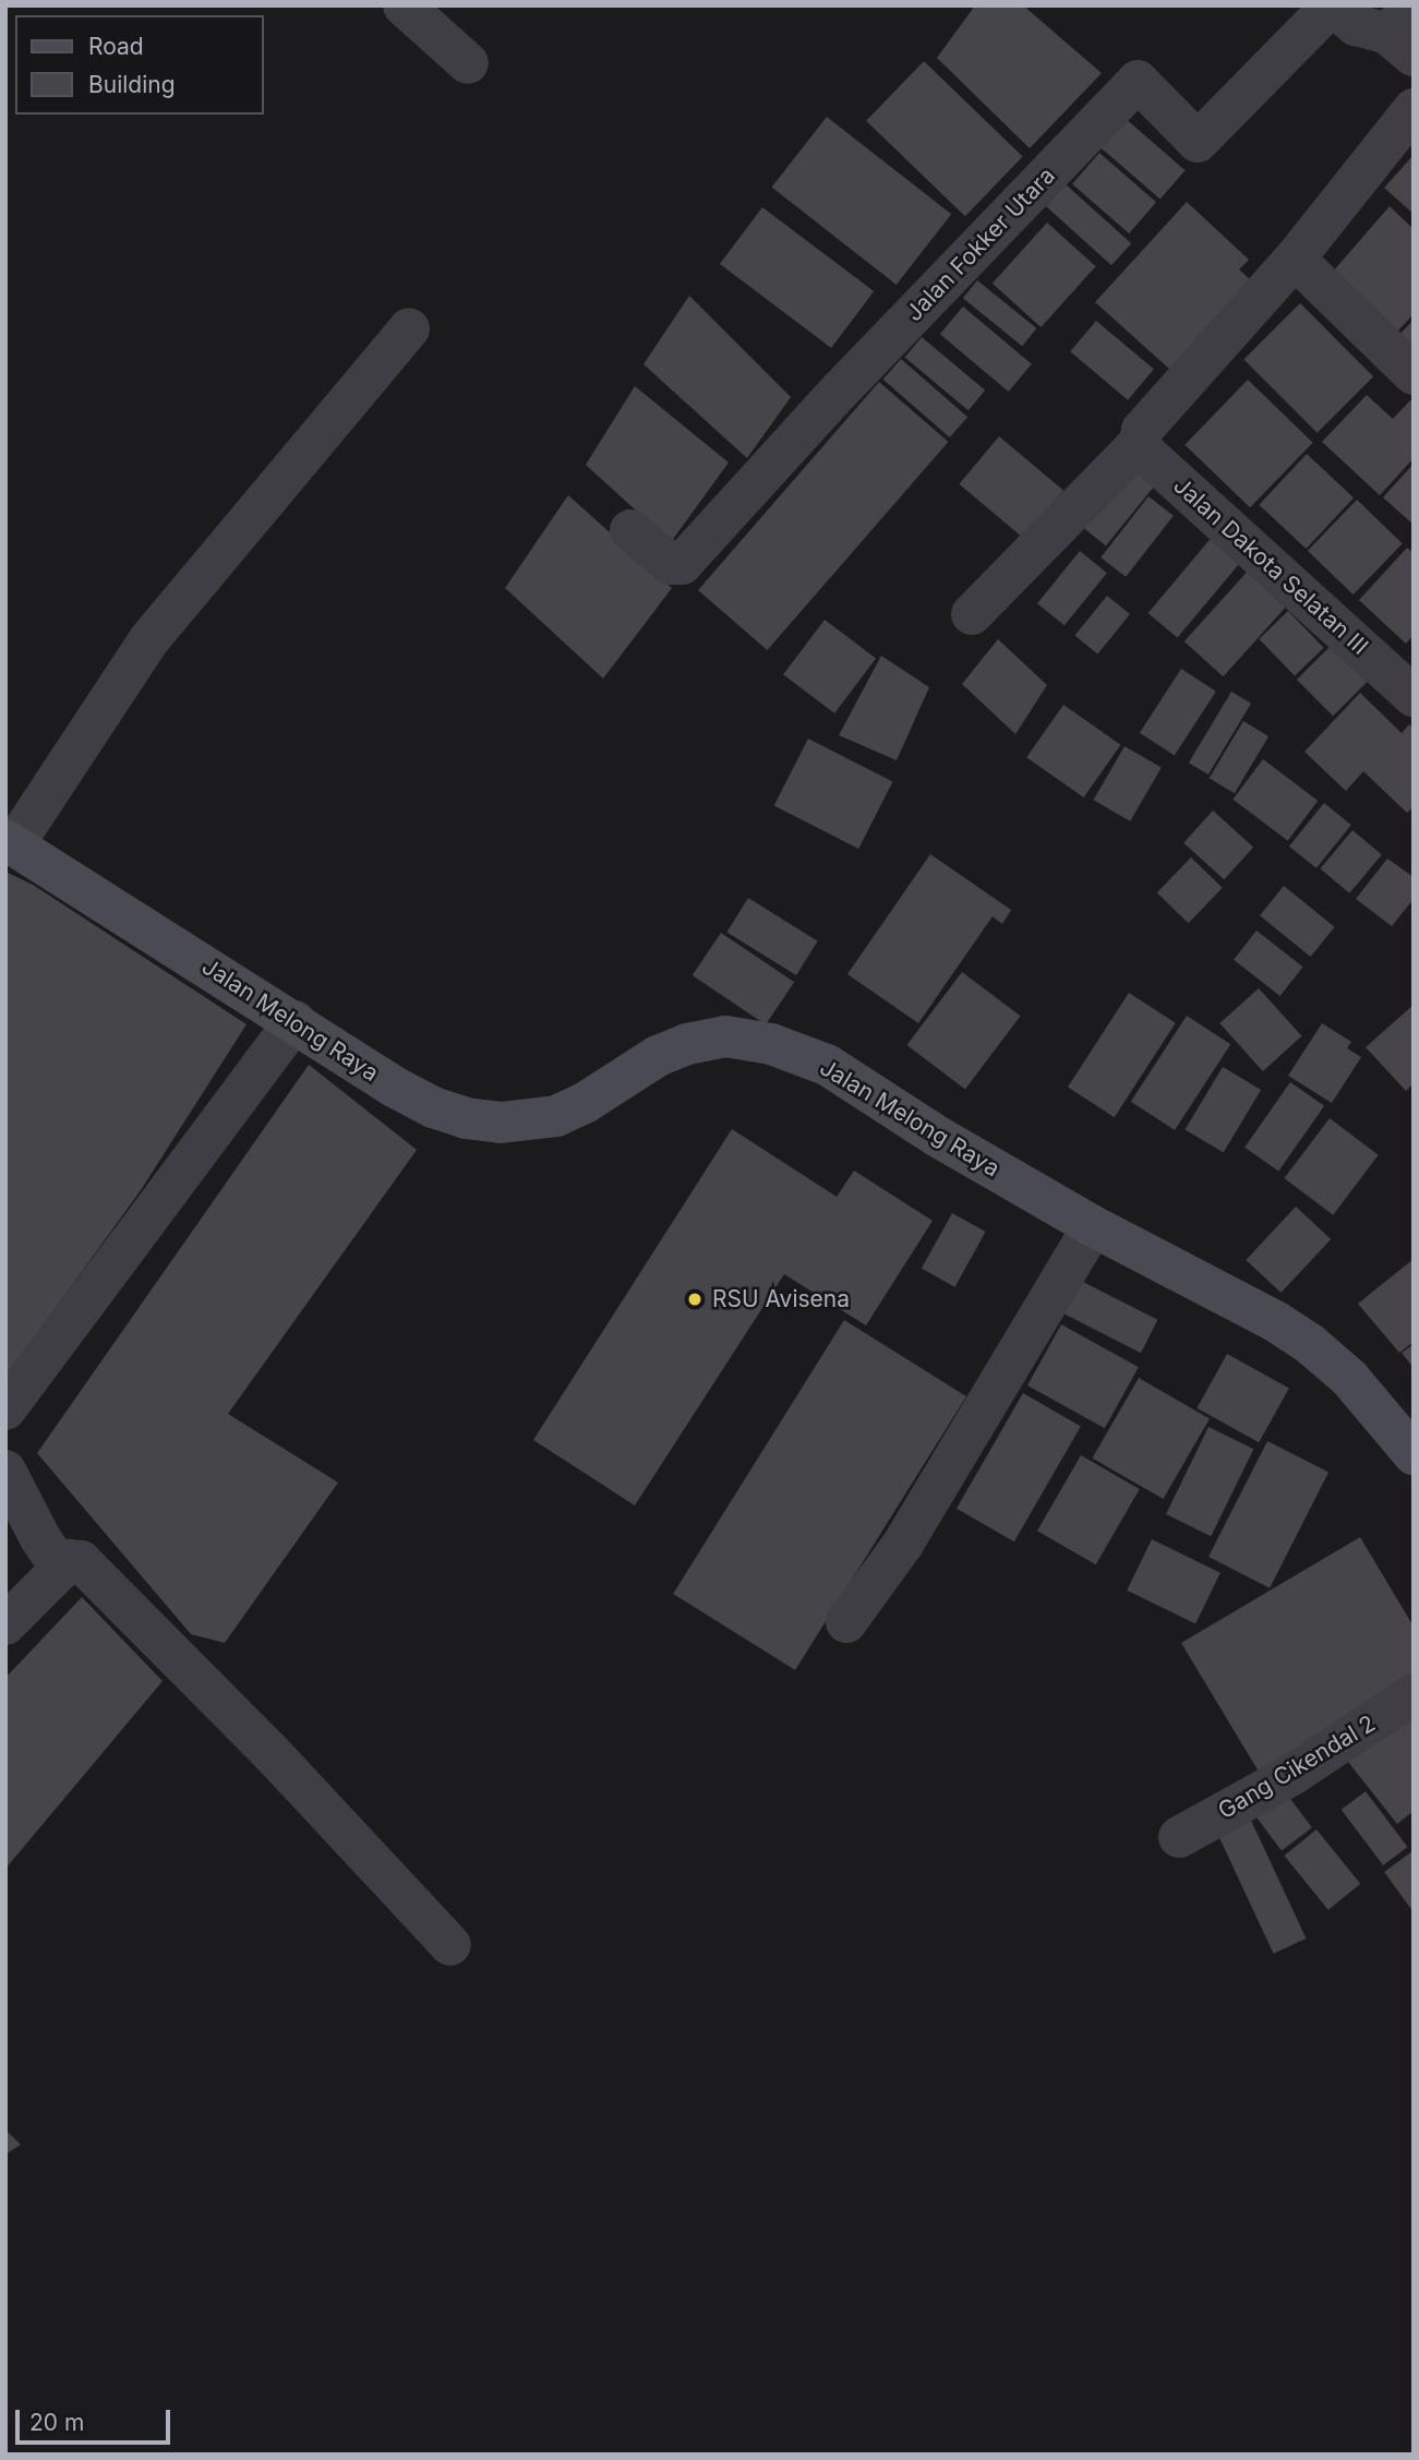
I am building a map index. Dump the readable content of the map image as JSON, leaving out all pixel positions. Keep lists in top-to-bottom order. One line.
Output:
{"streets":{"main road":["Jalan Melong Raya"],"street":["Jalan Fokker Utara","Jalan Dakota Selatan III","Gang Cikendal 2"]},"places":["RSU Avisena"],"legend":["Road","Building"],"scale_bar":"20 m"}
